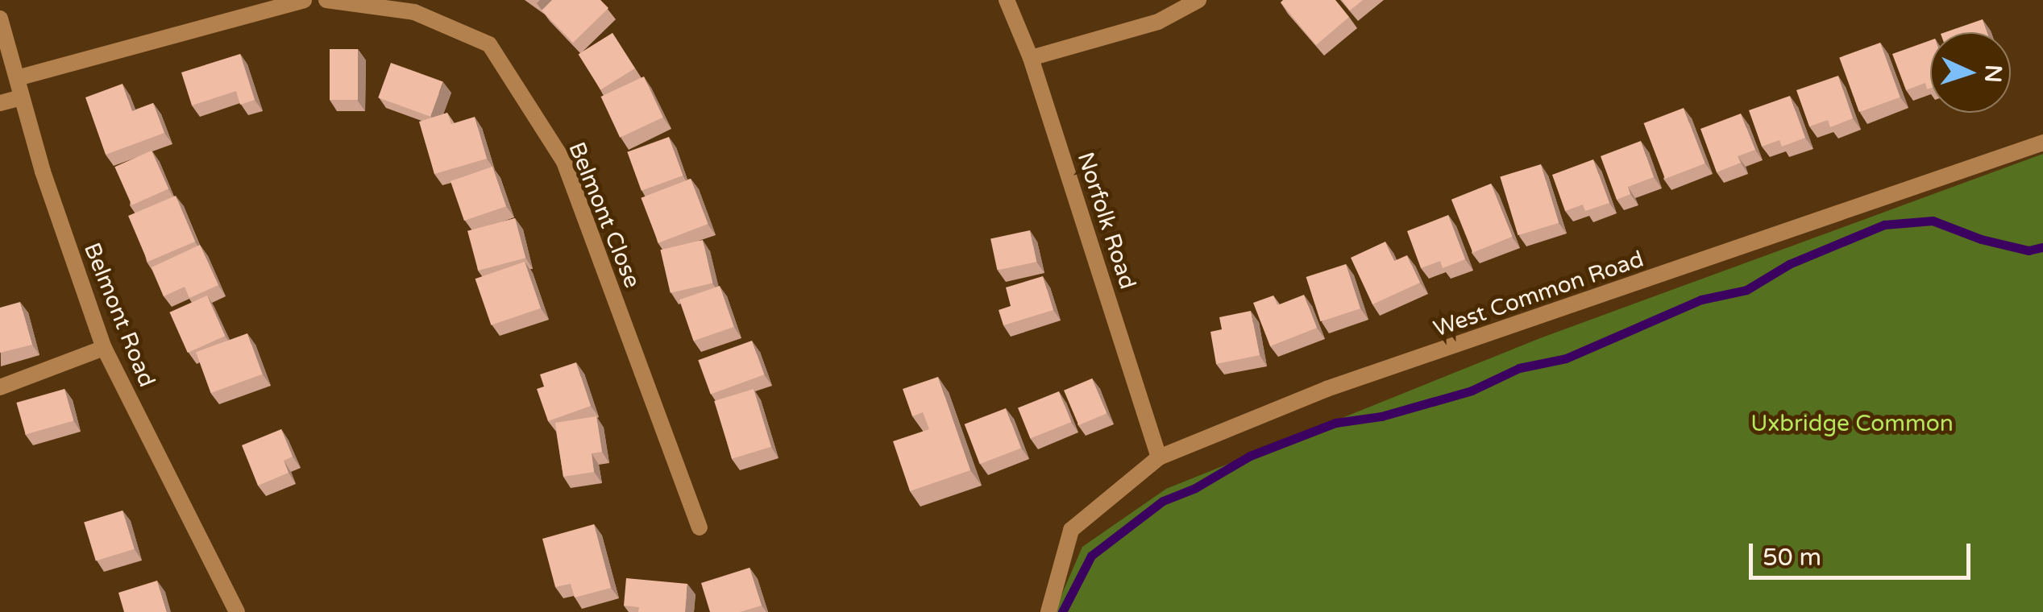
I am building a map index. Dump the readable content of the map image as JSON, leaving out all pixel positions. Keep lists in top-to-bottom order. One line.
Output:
{"streets":{"street":["Belmont Close","Norfolk Road","West Common Road","Belmont Road"]},"crossings":[["Norfolk Road","West Common Road"]],"parks":["Uxbridge Common"],"scale_bar":"50 m","north":"right"}
